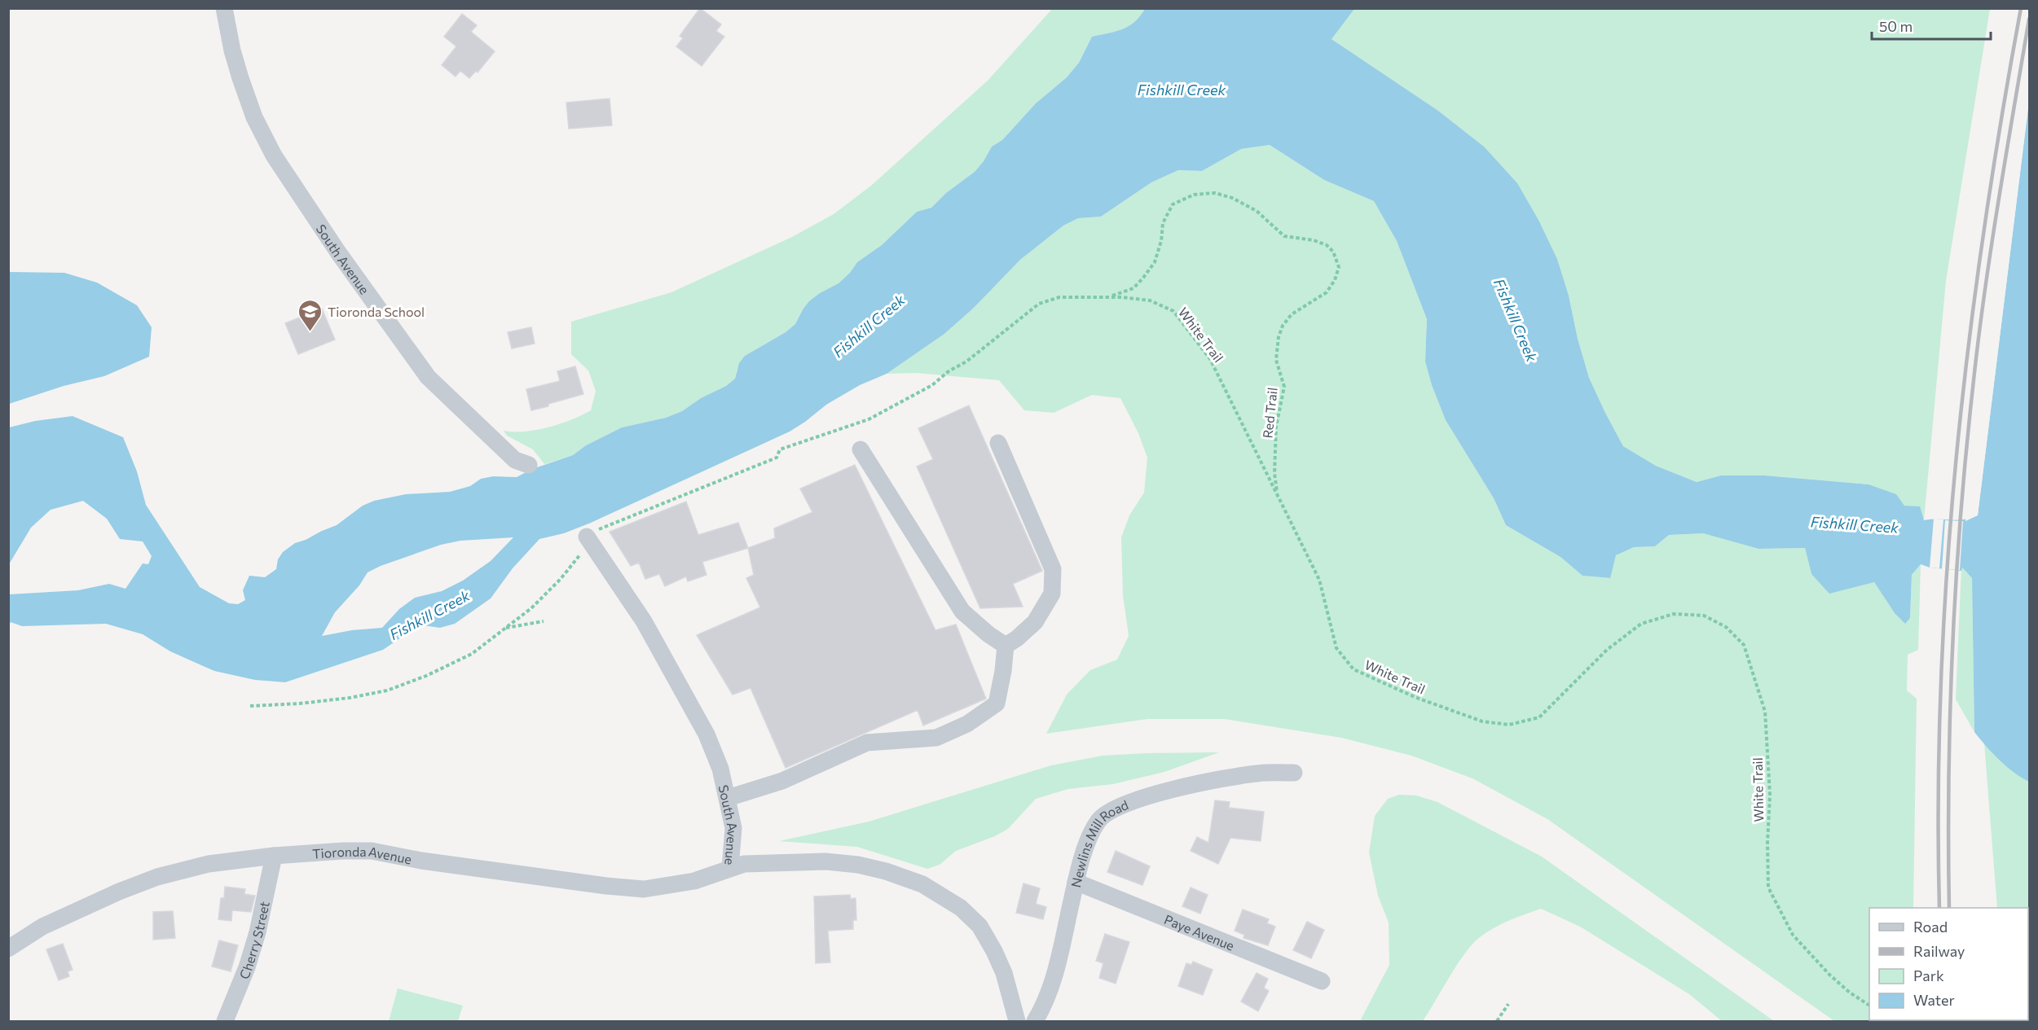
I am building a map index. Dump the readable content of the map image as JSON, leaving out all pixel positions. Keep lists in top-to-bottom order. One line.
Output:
{"streets":{"street":["South Avenue","Newlins Mill Road","Tioronda Avenue","Paye Avenue","Cherry Street"],"path":["White Trail","Red Trail"]},"crossings":[["South Avenue","White Trail"],["South Avenue","Tioronda Avenue"],["White Trail","Red Trail"],["Newlins Mill Road","Paye Avenue"],["Tioronda Avenue","Cherry Street"]],"water":["Fishkill Creek"],"places":{"school or university":["Tioronda School"]},"legend":["Road","Railway","Park","Water"],"scale_bar":"50 m"}
